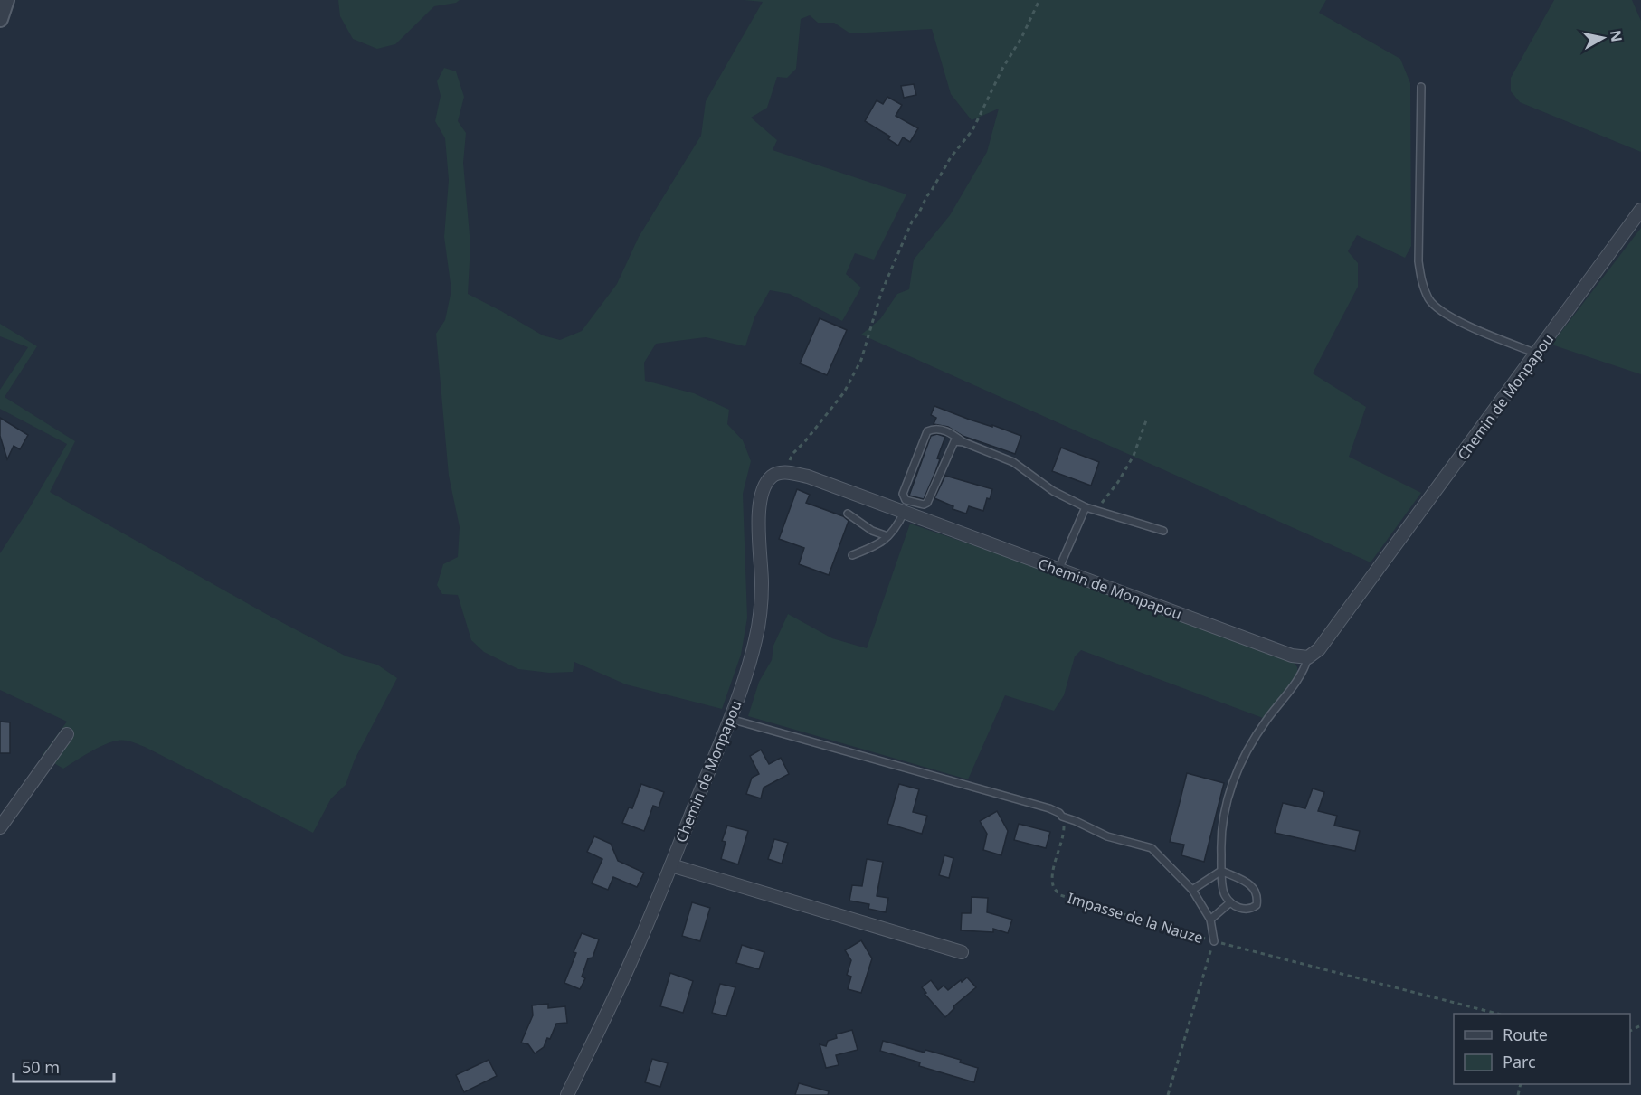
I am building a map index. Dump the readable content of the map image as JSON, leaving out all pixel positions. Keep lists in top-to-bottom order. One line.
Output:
{"streets":{"street":["Chemin de Monpapou"],"path":["Impasse de la Nauze"]},"legend":["Route","Parc"],"scale_bar":"50 m","north":"right"}
